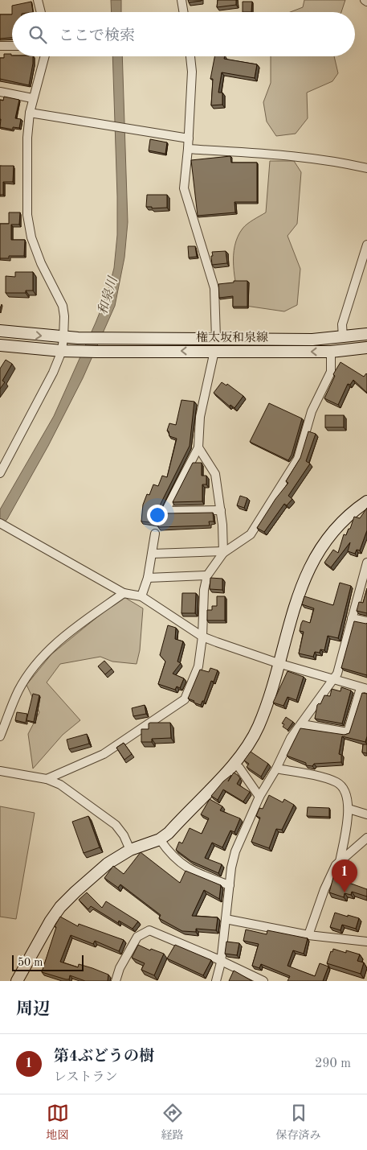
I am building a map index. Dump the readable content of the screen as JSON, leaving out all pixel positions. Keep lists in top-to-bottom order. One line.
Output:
{"streets":{"street":["権太坂和泉線"]},"water":["和泉川"],"scale_bar":"50 m","page":{"search":"ここで検索","pins":"1","scale":"50 m","heading":"周辺","list":[{"mark":"1","name":"第4ぶどうの樹","note":"レストラン","value":"290 m"}],"nav":["地図","経路","保存済み"]}}
